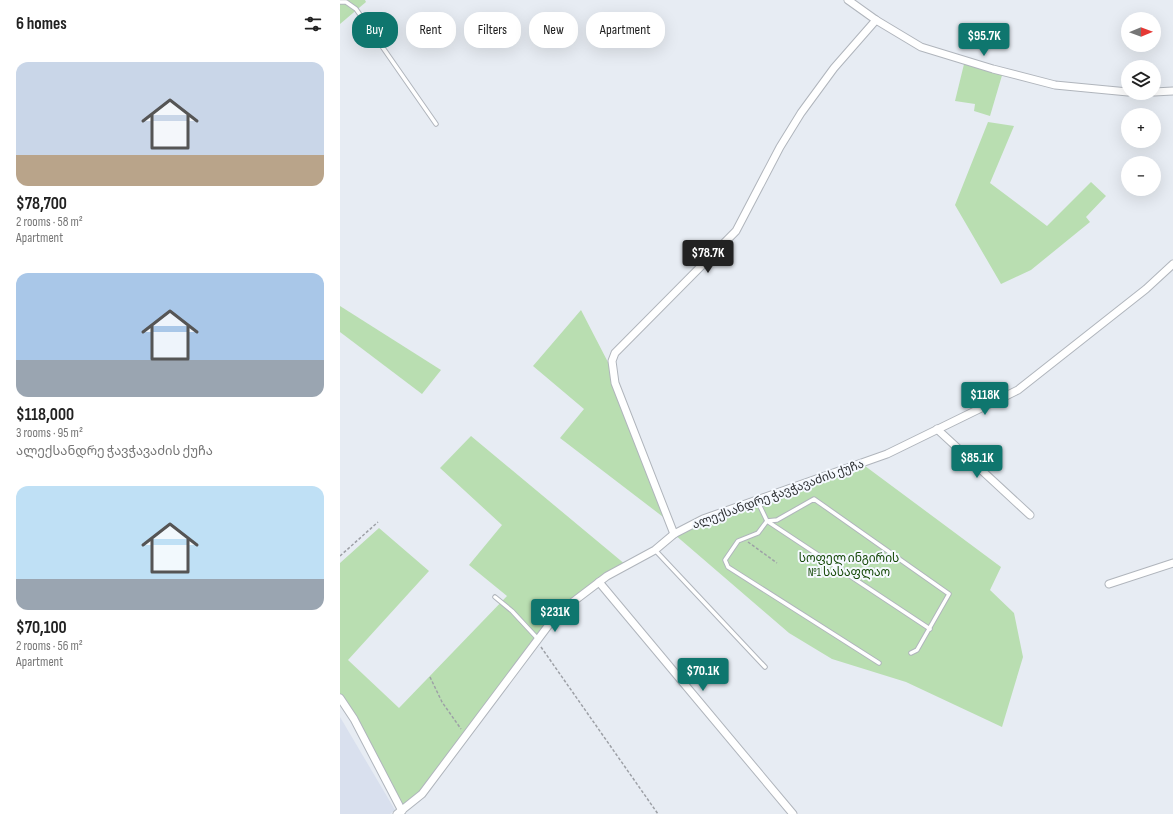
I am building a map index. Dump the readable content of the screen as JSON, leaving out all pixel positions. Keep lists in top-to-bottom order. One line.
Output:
{"streets":{"street":["ალექსანდრე ჭავჭავაძის ქუჩა"]},"parks":["სოფელ ინგირის №1 სასაფლაო"],"north":"right","page":{"heading":"6 homes","map_buttons":["+","−"],"chip":["Buy","Rent","Filters","New","Apartment"],"price":["$95.7K","$78.7K","$118K","$85.1K","$231K","$70.1K"],"list":[{"name":"$78,700","note":"2 rooms · 58 m² · Apartment"},{"name":"$118,000","note":"3 rooms · 95 m² · ალექსანდრე ჭავჭავაძის ქუჩა"},{"name":"$70,100","note":"2 rooms · 56 m² · Apartment"}]}}
